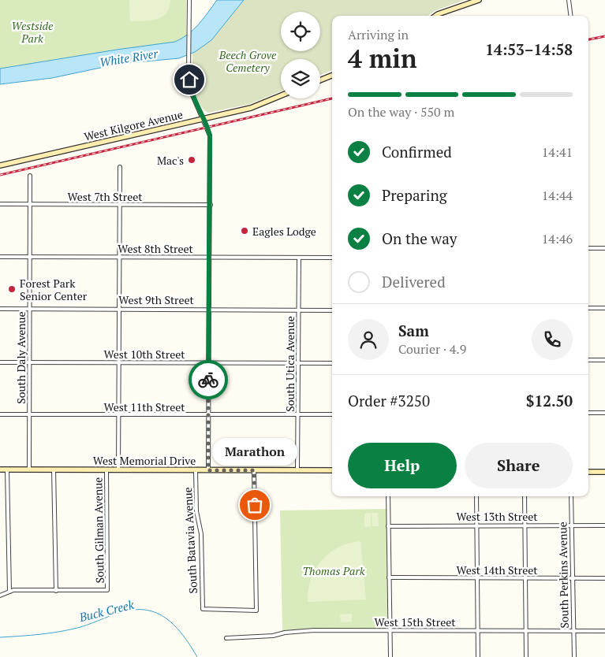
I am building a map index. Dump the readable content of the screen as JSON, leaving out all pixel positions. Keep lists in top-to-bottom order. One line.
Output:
{"streets":{"main road":["West Kilgore Avenue","West Memorial Drive"],"street":["West 7th Street","West 8th Street","West 9th Street","West 10th Street","South Daly Avenue","South Utica Avenue","West 11th Street","West 13th Street","South Gilman Avenue","South Batavia Avenue","West 14th Street","South Perkins Avenue","West 15th Street"]},"crossings":[["West 7th Street","South Daly Avenue"],["West 7th Street","South Gilman Avenue"],["West 8th Street","South Daly Avenue"],["West 8th Street","South Utica Avenue"],["West 8th Street","South Gilman Avenue"],["West 9th Street","South Daly Avenue"],["West 9th Street","South Utica Avenue"],["West 9th Street","South Gilman Avenue"],["West 10th Street","South Daly Avenue"],["West 10th Street","South Utica Avenue"],["West 10th Street","South Gilman Avenue"],["South Daly Avenue","West 11th Street"],["South Daly Avenue","West Memorial Drive"],["South Utica Avenue","West 11th Street"],["South Utica Avenue","West Memorial Drive"],["West 11th Street","South Gilman Avenue"],["West Memorial Drive","South Gilman Avenue"],["West Memorial Drive","South Batavia Avenue"],["West 13th Street","South Perkins Avenue"],["West 14th Street","South Perkins Avenue"],["South Perkins Avenue","West 15th Street"]],"water":["White River","Buck Creek"],"parks":["Westside Park","Beech Grove Cemetery","Thomas Park"],"places":["Mac's","Eagles Lodge","Forest Park Senior Center","Marathon"],"page":{"heading":["4 min","Arriving in","14:53–14:58"],"panel":["Sam","Courier · 4.9","Order #3250","$12.50"],"bar":"On the way · 550 m","list":[["Confirmed","14:41"],["Preparing","14:44"],["On the way","14:46"],"Delivered"],"buttons":["Help","Share"],"bubble":"Marathon"}}
